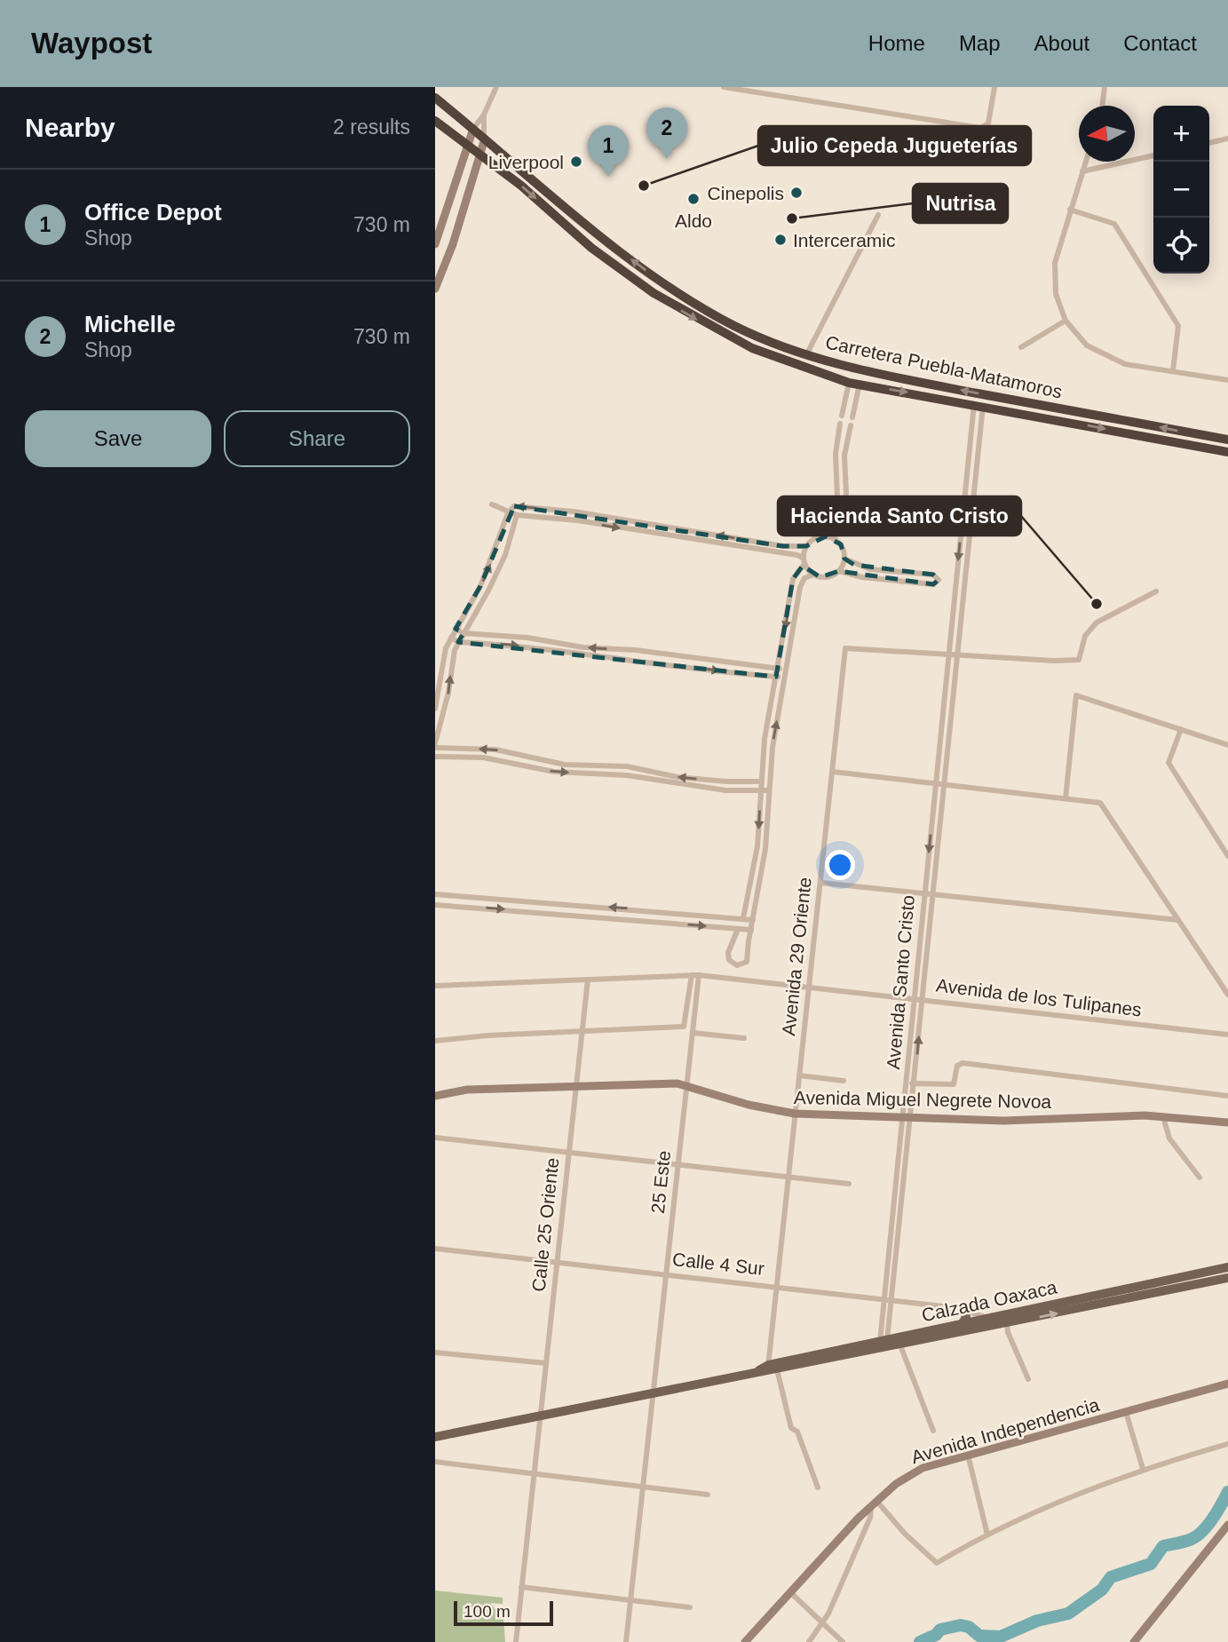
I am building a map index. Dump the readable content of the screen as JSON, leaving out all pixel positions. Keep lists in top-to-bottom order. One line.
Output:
{"streets":{"highway":["Carretera Puebla-Matamoros"],"main road":["Avenida Miguel Negrete Novoa","Calzada Oaxaca","Avenida Independencia"],"street":["Avenida 29 Oriente","Avenida Santo Cristo","Avenida de los Tulipanes","25 Este","Calle 25 Oriente","Calle 4 Sur"]},"crossings":[["Carretera Puebla-Matamoros","Avenida Santo Cristo"],["Avenida 29 Oriente","Avenida Santo Cristo"],["Avenida 29 Oriente","Avenida de los Tulipanes"],["Avenida 29 Oriente","Avenida Miguel Negrete Novoa"],["Avenida 29 Oriente","Calle 4 Sur"],["Avenida 29 Oriente","Calzada Oaxaca"],["Avenida Santo Cristo","Avenida de los Tulipanes"],["Avenida Santo Cristo","Avenida Miguel Negrete Novoa"],["Avenida Santo Cristo","Calle 4 Sur"],["Avenida Santo Cristo","Calzada Oaxaca"],["Avenida de los Tulipanes","25 Este"],["Avenida de los Tulipanes","Calle 25 Oriente"],["Avenida Miguel Negrete Novoa","25 Este"],["Avenida Miguel Negrete Novoa","Calle 25 Oriente"],["25 Este","Calle 4 Sur"],["25 Este","Calzada Oaxaca"],["Calle 25 Oriente","Calle 4 Sur"],["Calle 25 Oriente","Calzada Oaxaca"],["Calle 4 Sur","Calzada Oaxaca"]],"places":["Liverpool","Julio Cepeda Jugueterías","Cinepolis","Aldo","Nutrisa","Interceramic","Hacienda Santo Cristo"],"scale_bar":"100 m","north":"left","page":{"header":"Waypost","nav":["Home","Map","About","Contact"],"heading":["Nearby","2 results"],"map_buttons":["+","−"],"pins":["2","1"],"list":[{"mark":"1","name":"Office Depot","note":"Shop","value":"730 m"},{"mark":"2","name":"Michelle","note":"Shop","value":"730 m"}],"buttons":["Save","Share"],"scale":"100 m"}}
